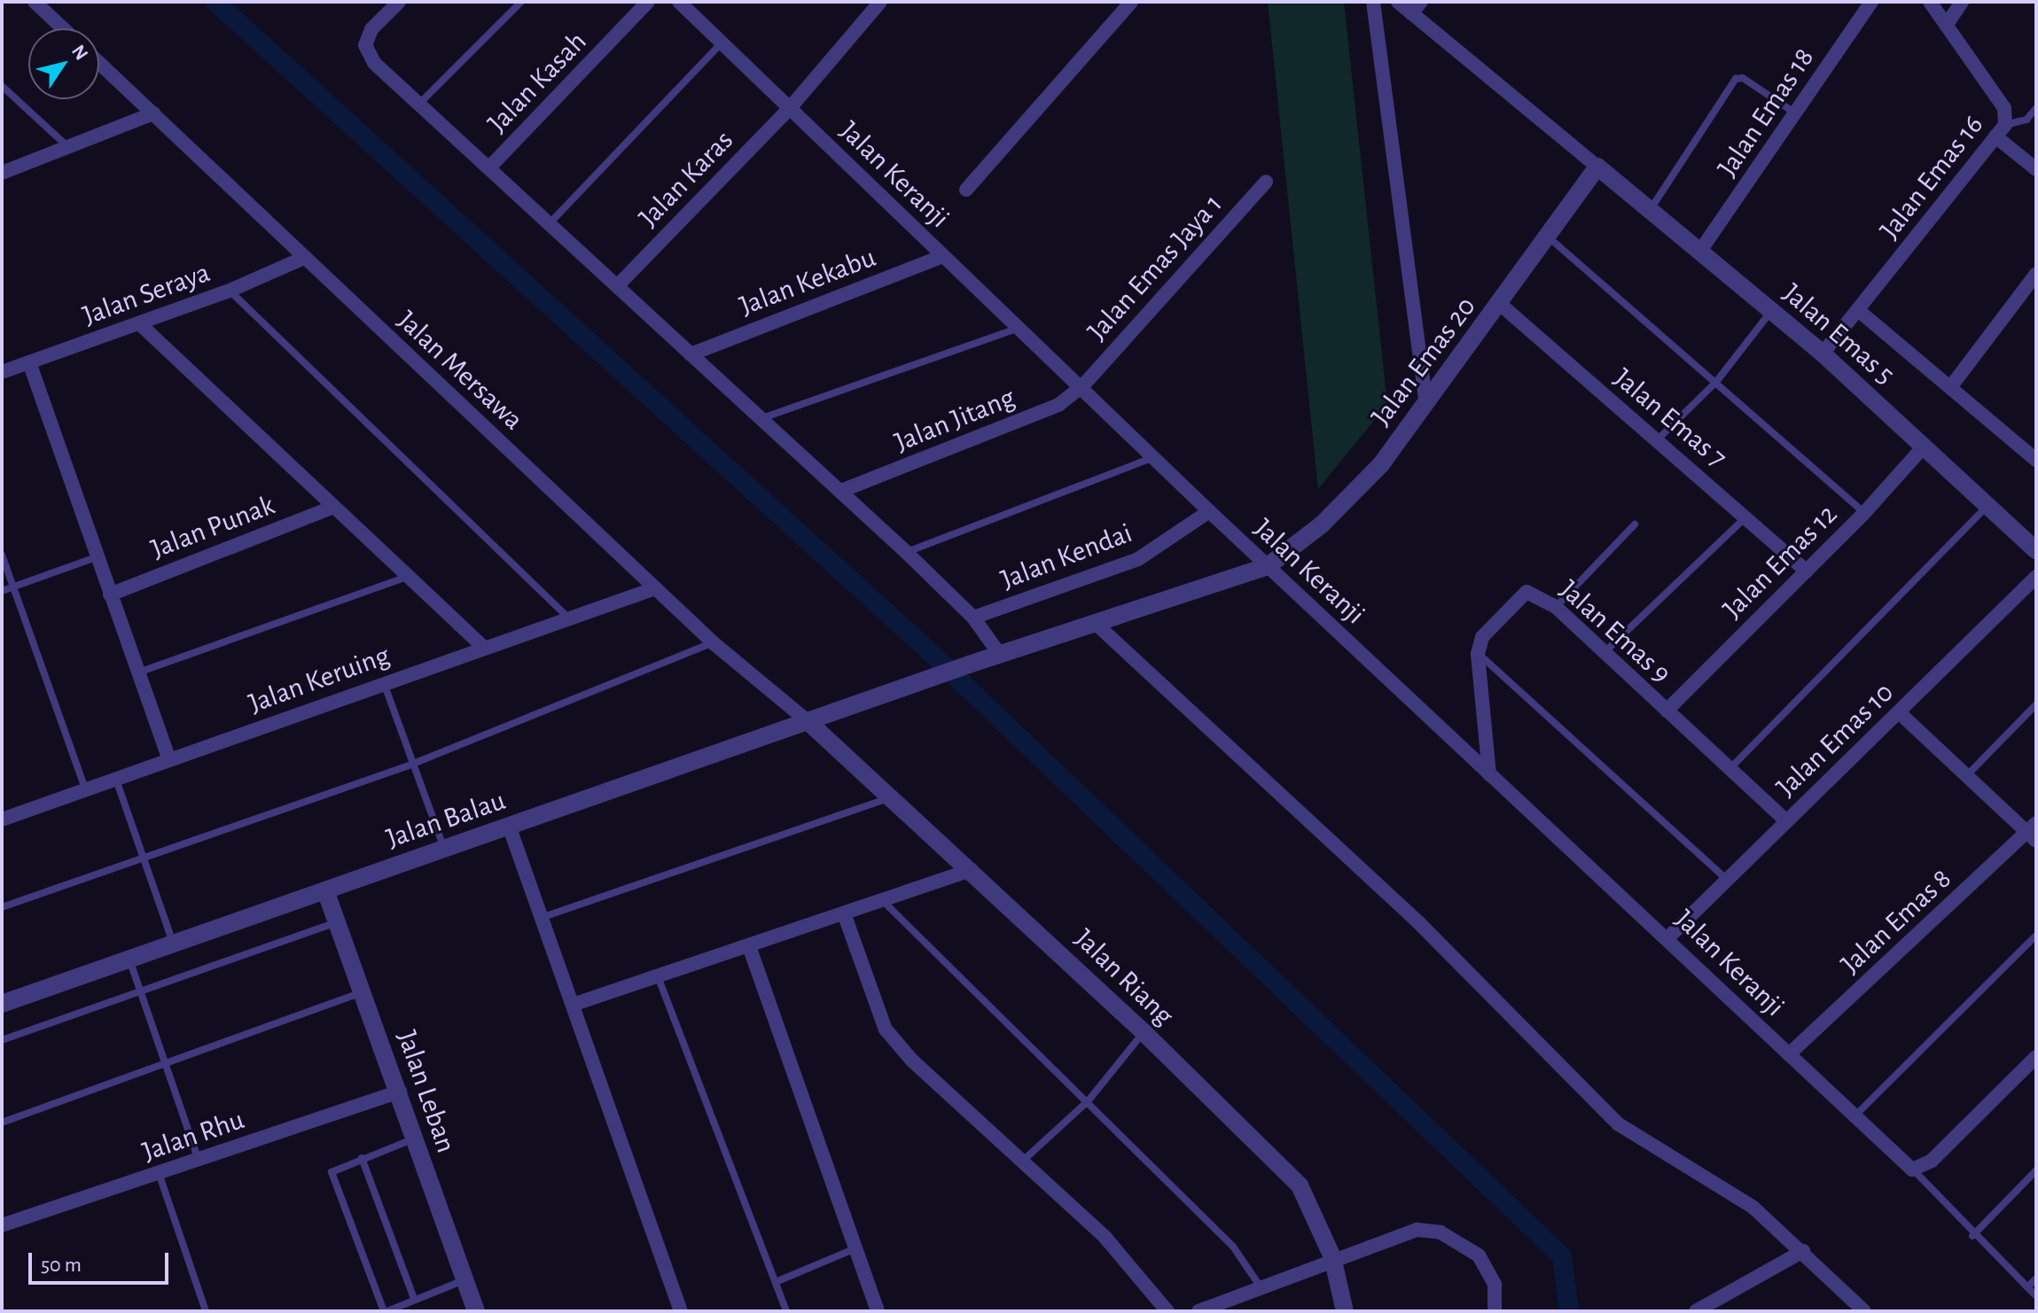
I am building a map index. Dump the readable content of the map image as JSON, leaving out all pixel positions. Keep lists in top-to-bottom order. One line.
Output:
{"streets":{"street":["Jalan Kasah","Jalan Emas 18","Jalan Keranji","Jalan Emas 16","Jalan Karas","Jalan Emas Jaya 1","Jalan Kekabu","Jalan Seraya","Jalan Emas 5","Jalan Emas 20","Jalan Mersawa","Jalan Emas 7","Jalan Jitang","Jalan Punak","Jalan Kendai","Jalan Emas 12","Jalan Emas 9","Jalan Keruing","Jalan Emas 10","Jalan Balau","Jalan Emas 8","Jalan Riang","Jalan Leban","Jalan Rhu"]},"crossings":[["Jalan Emas 18","Jalan Emas 5"],["Jalan Keranji","Jalan Karas"],["Jalan Keranji","Jalan Emas Jaya 1"],["Jalan Keranji","Jalan Kekabu"],["Jalan Keranji","Jalan Emas 20"],["Jalan Keranji","Jalan Jitang"],["Jalan Keranji","Jalan Kendai"],["Jalan Keranji","Jalan Emas 10"],["Jalan Keranji","Jalan Balau"],["Jalan Keranji","Jalan Emas 8"],["Jalan Emas 16","Jalan Emas 5"],["Jalan Emas Jaya 1","Jalan Jitang"],["Jalan Seraya","Jalan Mersawa"],["Jalan Emas 5","Jalan Emas 20"],["Jalan Emas 5","Jalan Emas 12"],["Jalan Emas 20","Jalan Emas 7"],["Jalan Emas 20","Jalan Balau"],["Jalan Mersawa","Jalan Keruing"],["Jalan Mersawa","Jalan Balau"],["Jalan Mersawa","Jalan Riang"],["Jalan Emas 7","Jalan Emas 12"],["Jalan Emas 12","Jalan Emas 9"],["Jalan Emas 9","Jalan Emas 10"],["Jalan Balau","Jalan Riang"],["Jalan Balau","Jalan Leban"],["Jalan Leban","Jalan Rhu"]],"scale_bar":"50 m","north":"top right"}
